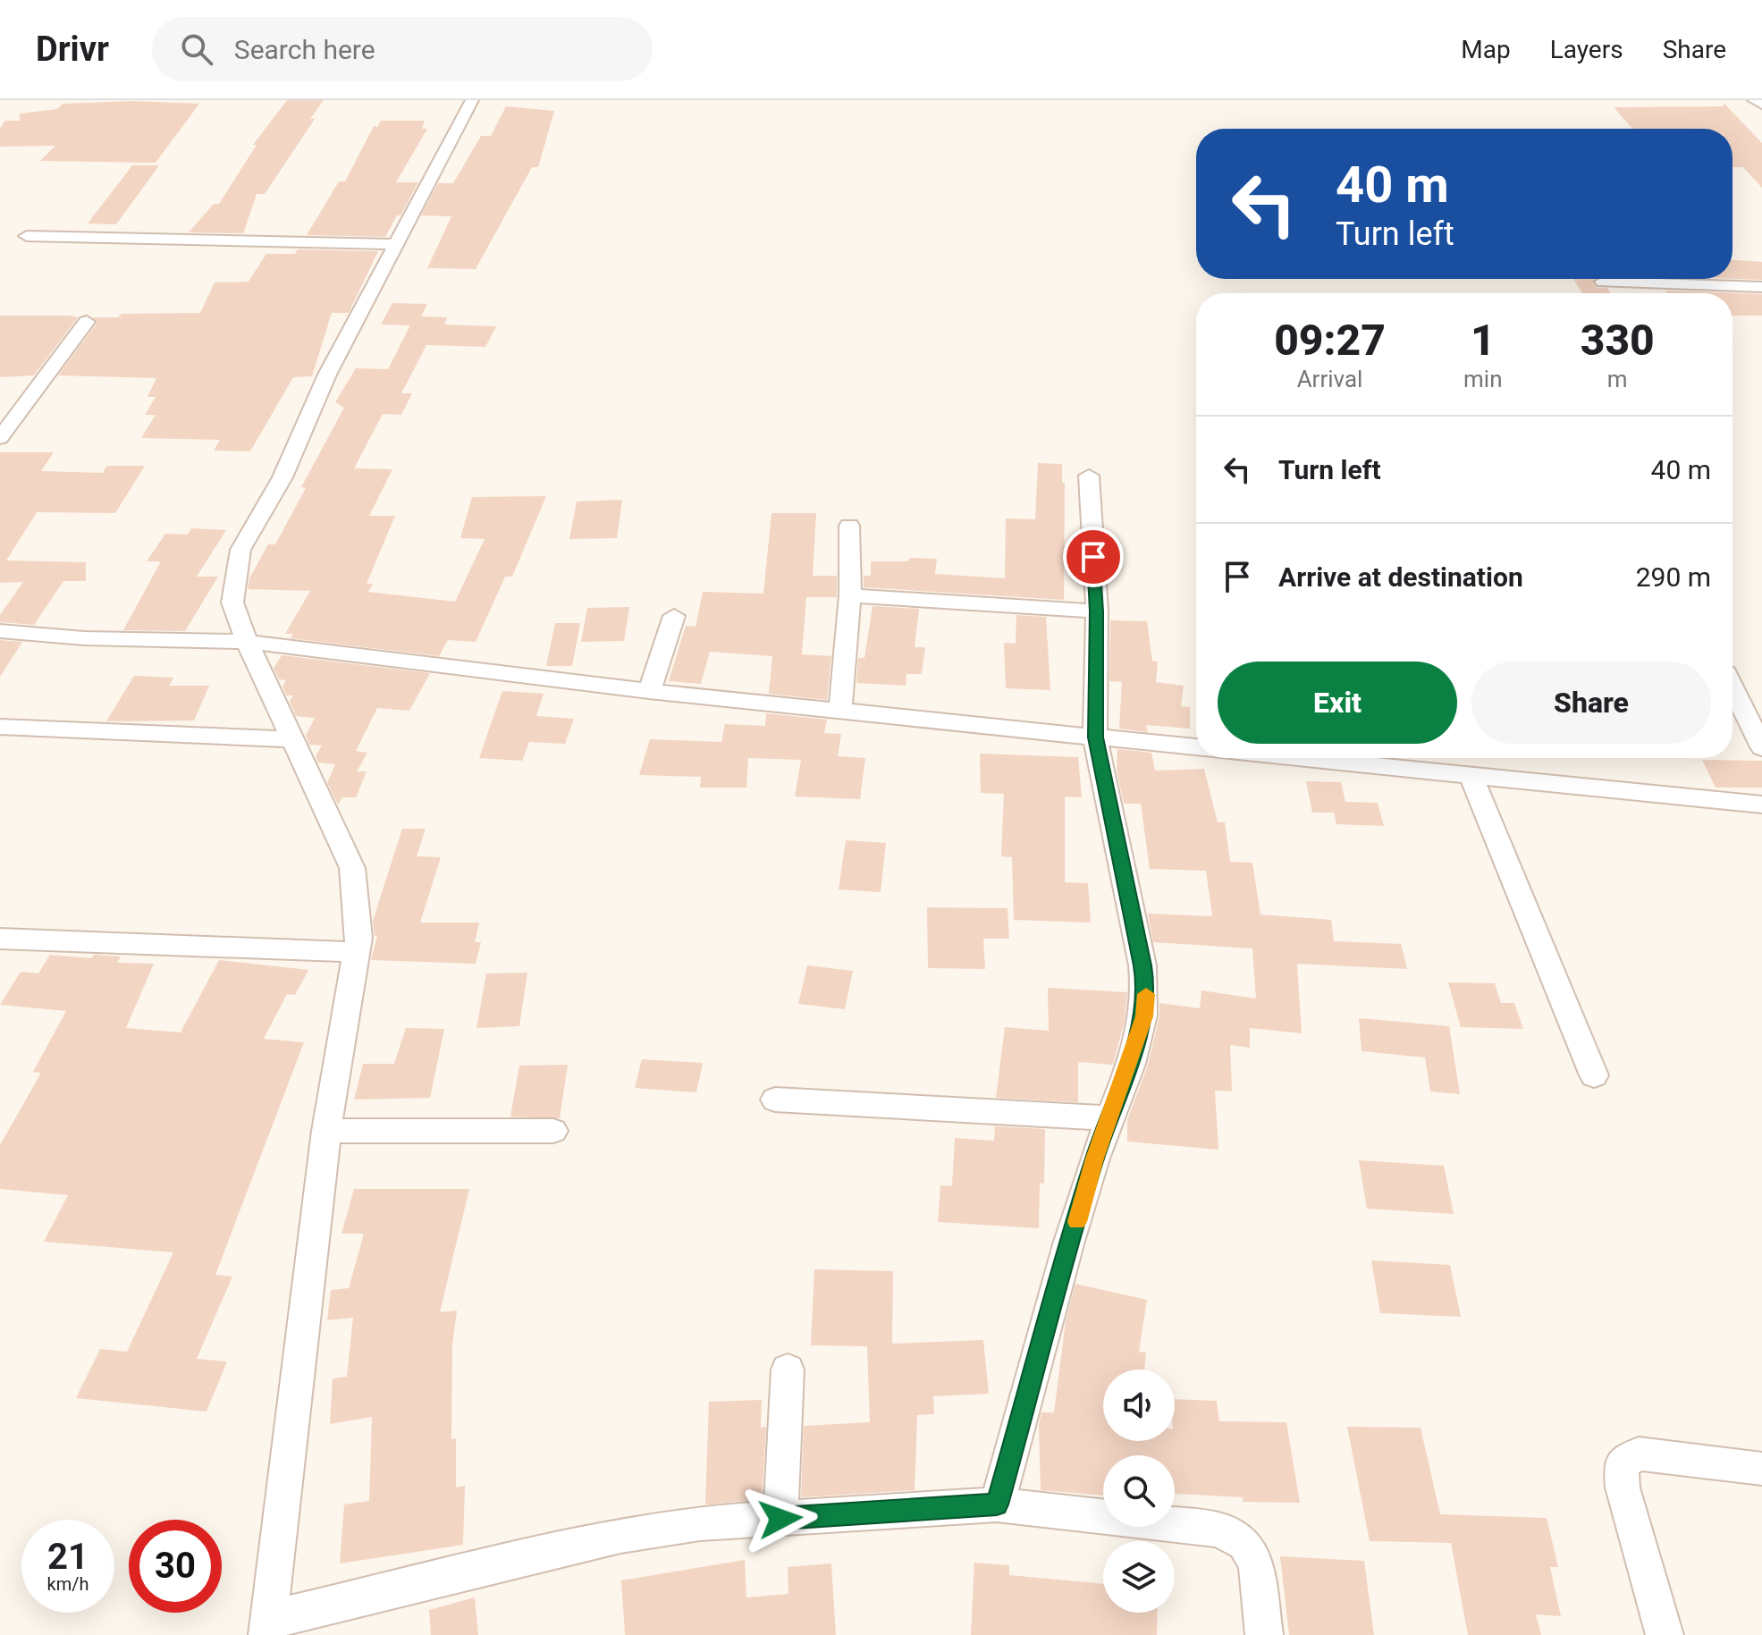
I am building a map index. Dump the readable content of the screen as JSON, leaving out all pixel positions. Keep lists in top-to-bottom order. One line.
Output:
{"page":{"header":"Drivr","search":"Search here","nav":["Map","Layers","Share"],"turn":["40 m","Turn left"],"eta":["09:27","Arrival","1","min","330","m"],"list":[{"name":"Turn left","value":"40 m"},{"name":"Arrive at destination","value":"290 m"}],"buttons":["Exit","Share"],"speed":"21 km/h","limit":"30"}}
